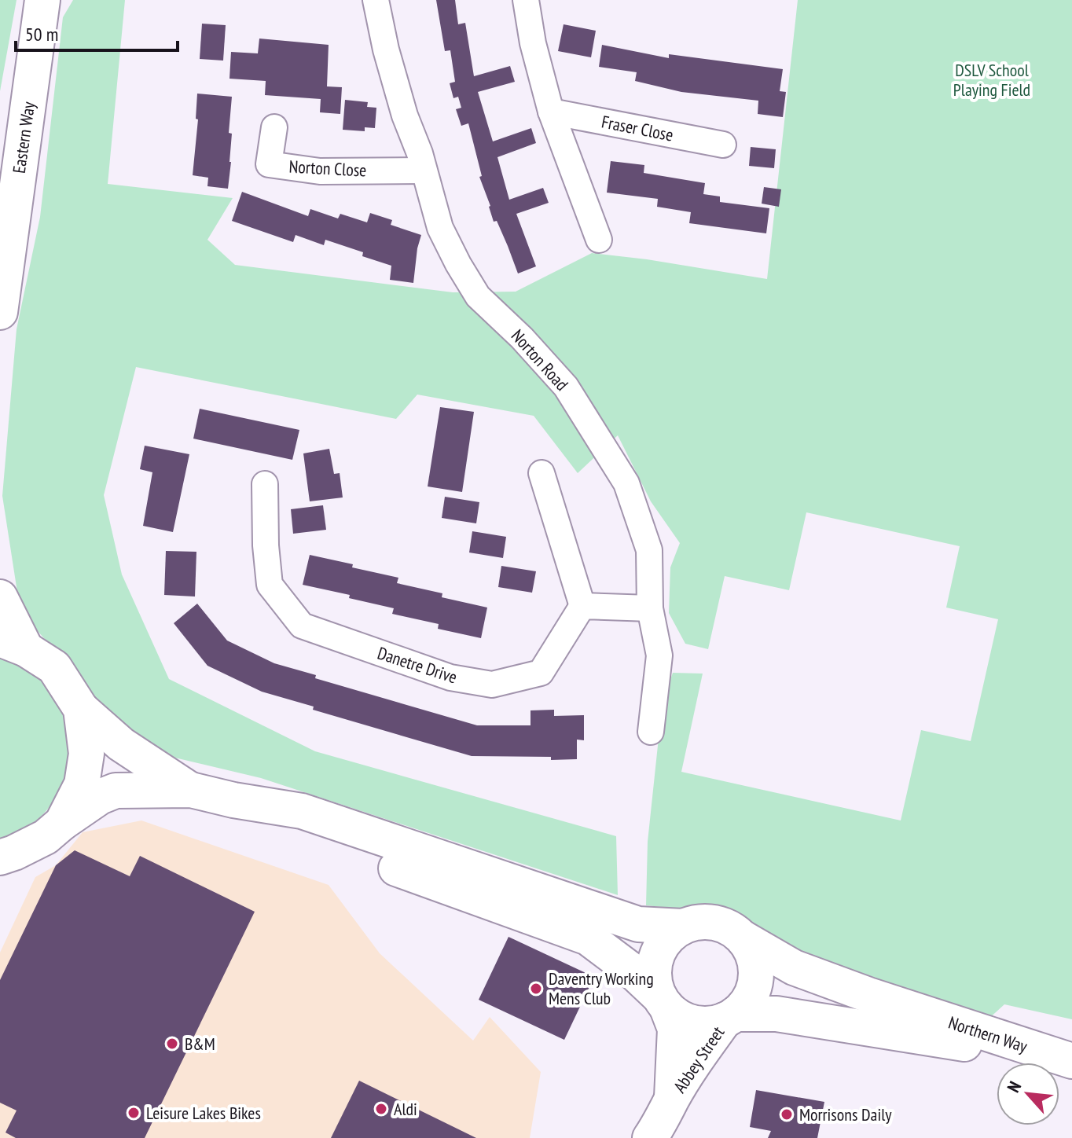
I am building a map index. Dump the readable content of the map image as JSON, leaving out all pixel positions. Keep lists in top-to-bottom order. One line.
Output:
{"streets":{"main road":["Eastern Way","Northern Way","Abbey Street"],"street":["Fraser Close","Norton Close","Norton Road","Danetre Drive"]},"crossings":[["Norton Close","Norton Road"],["Northern Way","Abbey Street"]],"parks":["DSLV School Playing Field"],"places":["Daventry Working Mens Club","B&M","Aldi","Leisure Lakes Bikes","Morrisons Daily"],"scale_bar":"50 m","north":"top left"}
